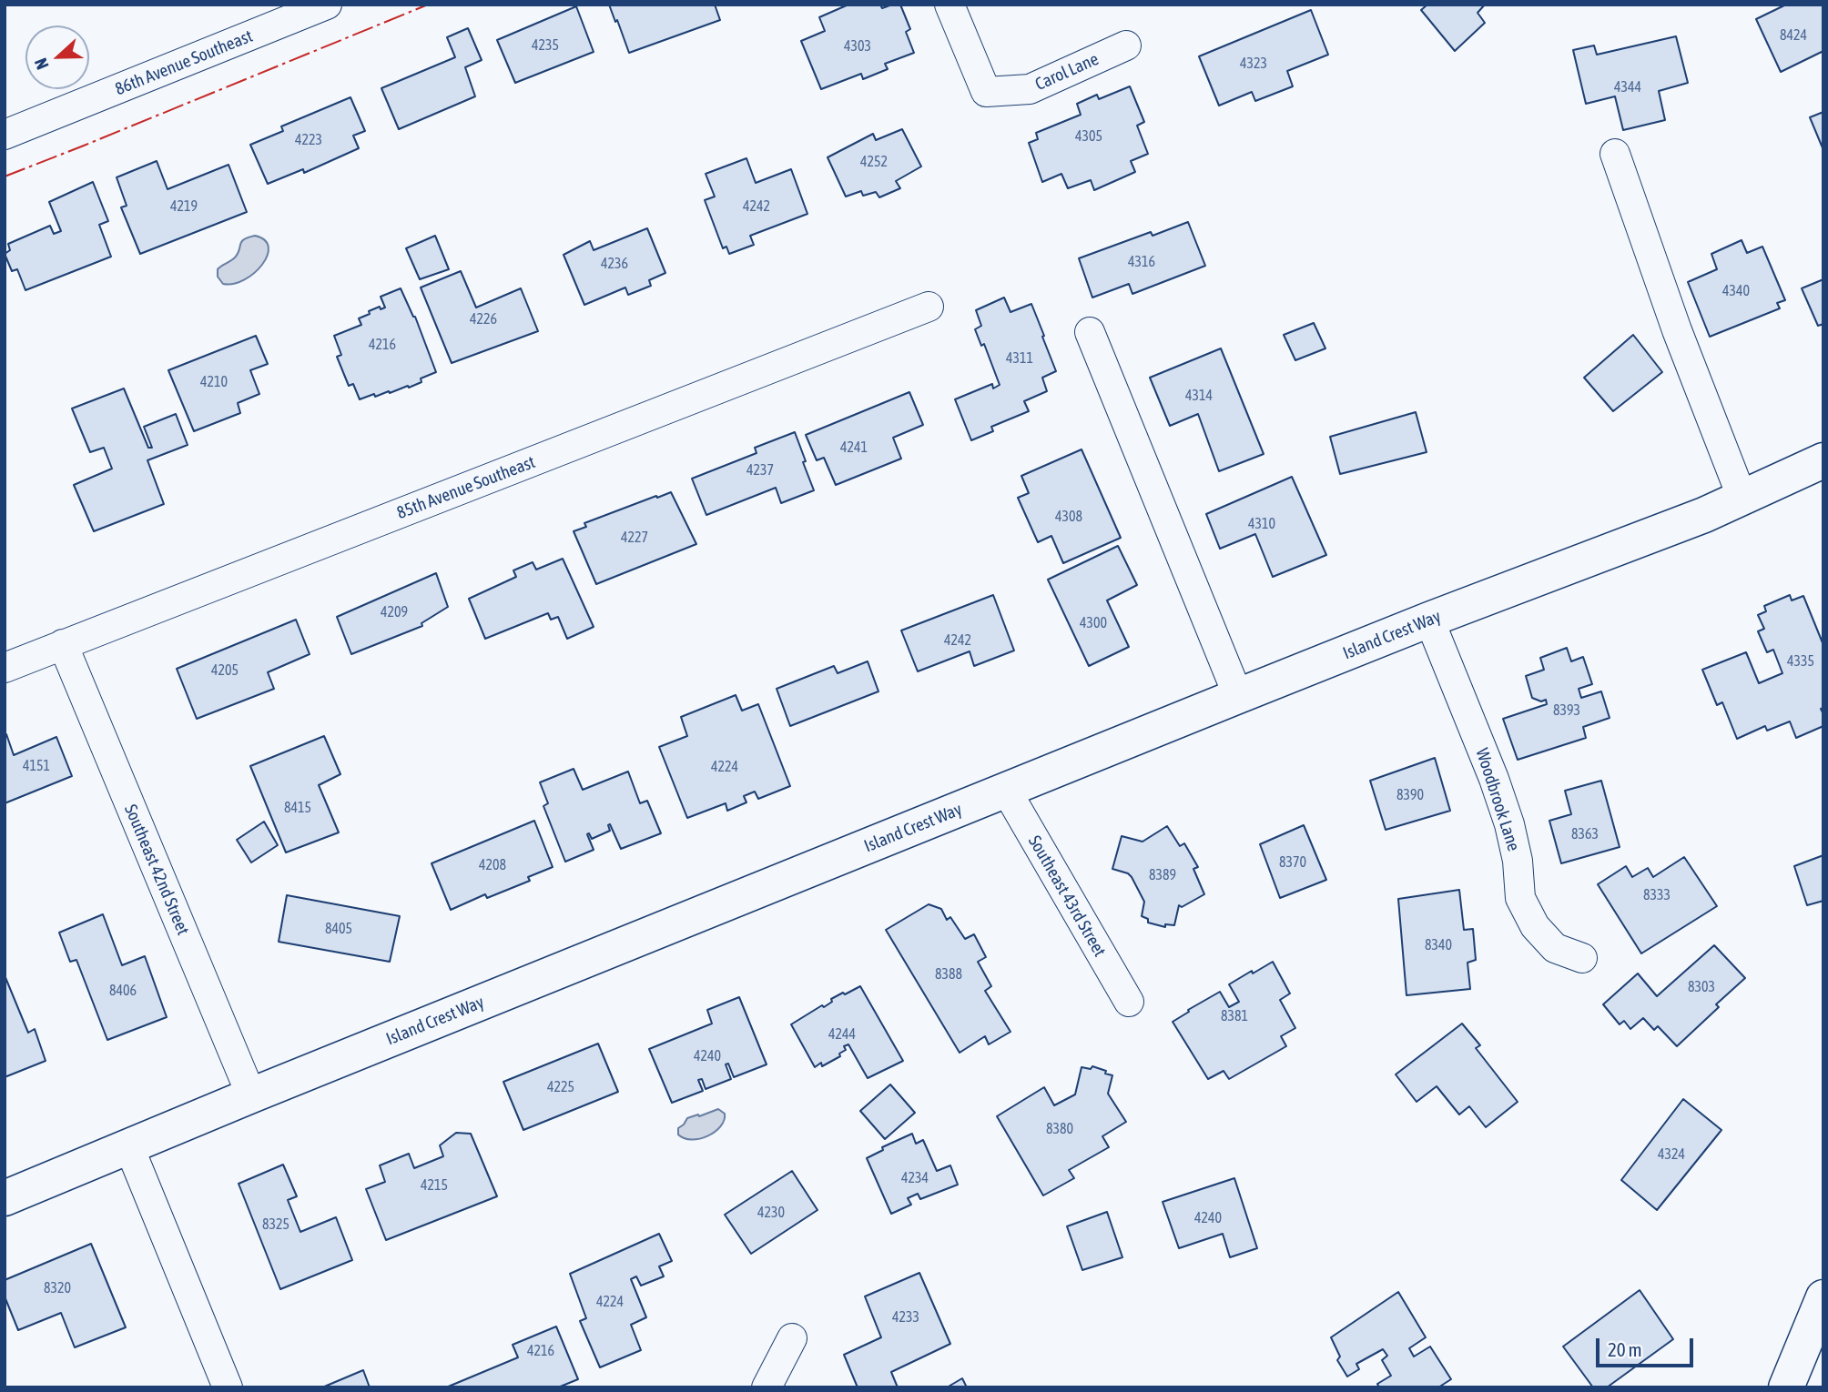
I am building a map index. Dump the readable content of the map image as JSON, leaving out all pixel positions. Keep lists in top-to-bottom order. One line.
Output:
{"streets":{"main road":["Island Crest Way"],"street":["86th Avenue Southeast","Carol Lane","85th Avenue Southeast","Woodbrook Lane","Southeast 42nd Street","Southeast 43rd Street"]},"crossings":[["85th Avenue Southeast","Southeast 42nd Street"],["Island Crest Way","Woodbrook Lane"],["Island Crest Way","Southeast 42nd Street"],["Island Crest Way","Southeast 43rd Street"]],"house_numbers":["8424","4235","4303","4323","4344","4305","4223","4252","4219","4242","4316","4236","4340","4226","4216","4311","4210","4314","4241","4237","4308","4310","4227","4209","4300","4242","4335","4205","8393","4151","4224","8390","8415","8363","8370","4208","8389","8333","8405","8340","8388","8303","8406","8381","4244","4240","4225","8380","4324","4234","4215","4230","4240","8325","8320","4224","4233","4216"],"scale_bar":"20 m","north":"left"}
